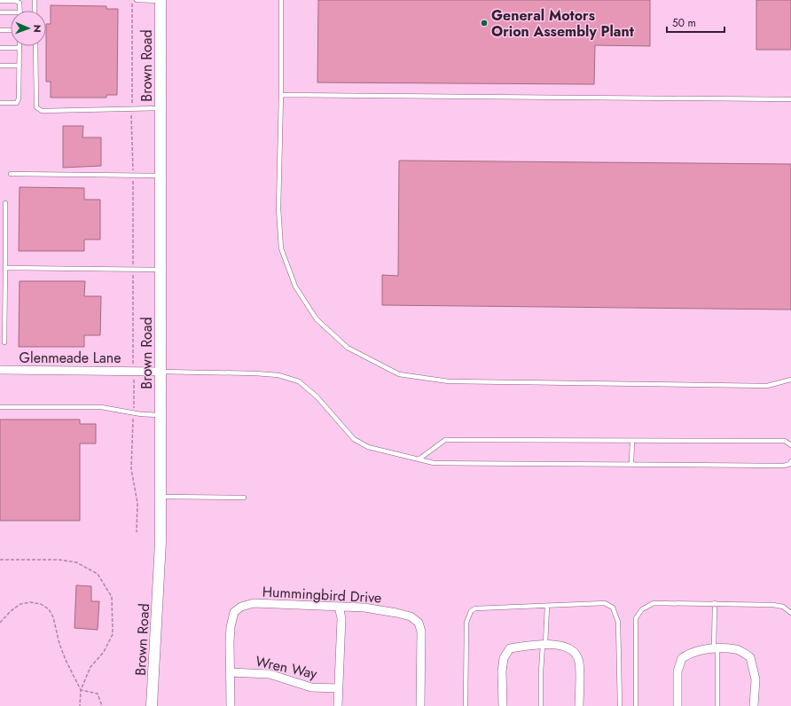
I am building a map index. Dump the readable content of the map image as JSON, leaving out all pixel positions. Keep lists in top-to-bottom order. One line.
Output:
{"streets":{"main road":["Brown Road"],"street":["Glenmeade Lane","Hummingbird Drive","Wren Way"]},"crossings":[["Brown Road","Glenmeade Lane"],["Hummingbird Drive","Wren Way"]],"places":["General Motors Orion Assembly Plant"],"scale_bar":"50 m","north":"right"}
